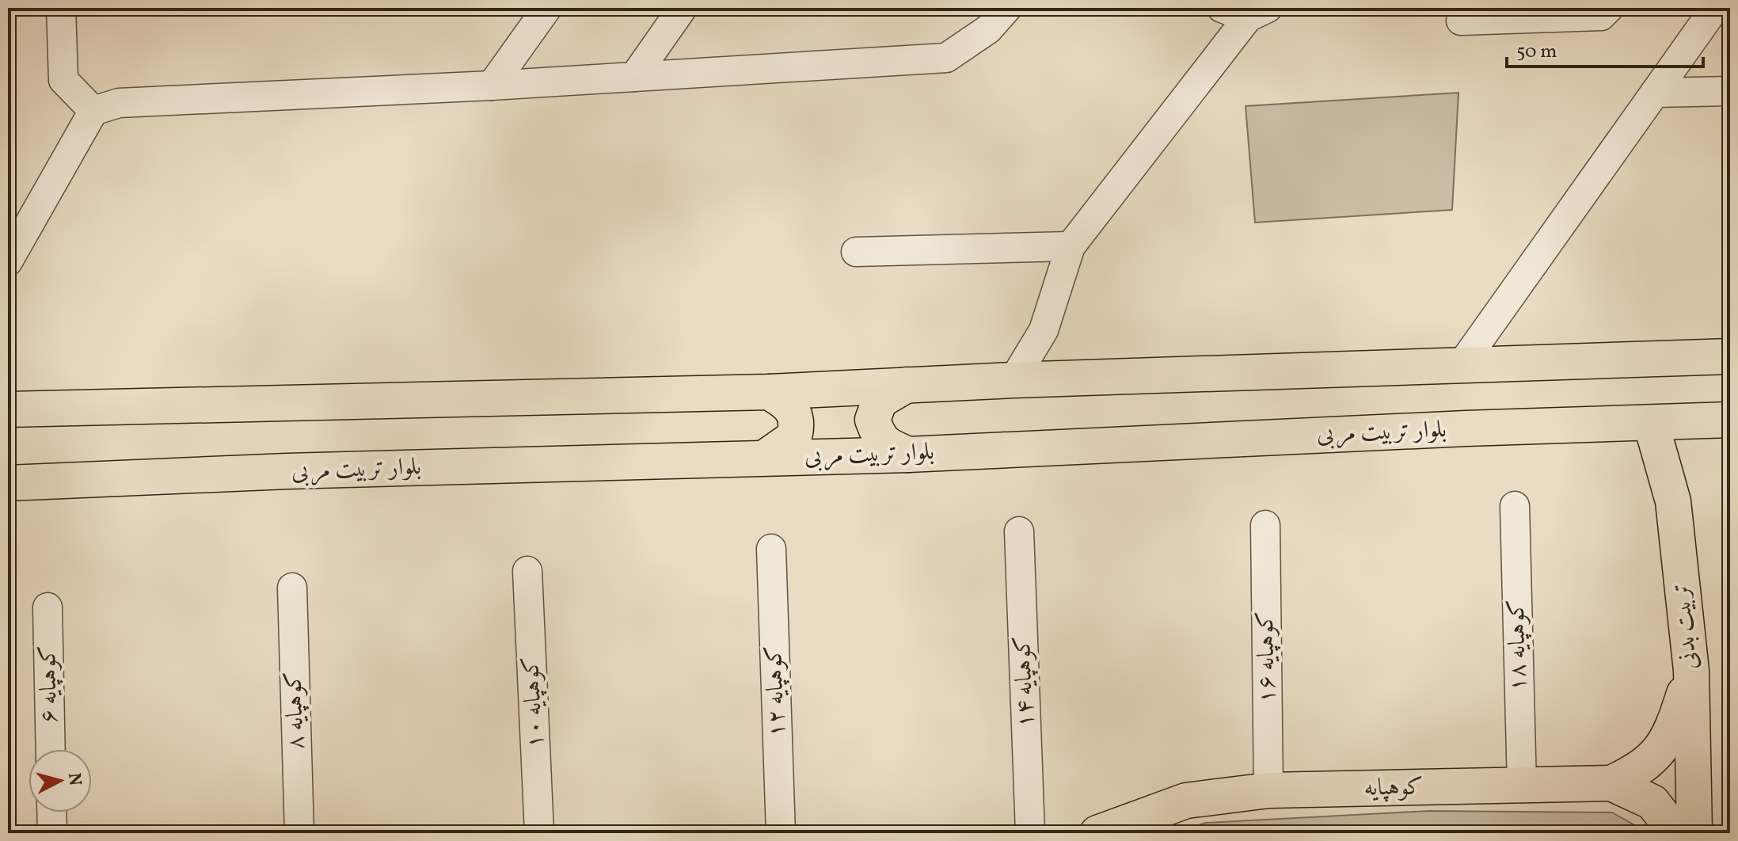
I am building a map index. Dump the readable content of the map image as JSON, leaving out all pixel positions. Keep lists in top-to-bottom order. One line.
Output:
{"streets":{"main road":["بلوار تربیت مربی","تربیت بدنی","کوهپایه"],"street":["کوهپایه ۱۸","کوهپایه ۱۶","کوهپایه ۱۴","کوهپایه ۶","کوهپایه ۱۲","کوهپایه ۱۰","کوهپایه ۸"]},"crossings":[["بلوار تربیت مربی","تربیت بدنی"],["کوهپایه ۱۸","کوهپایه"],["کوهپایه ۱۶","کوهپایه"]],"scale_bar":"50 m","north":"right"}
